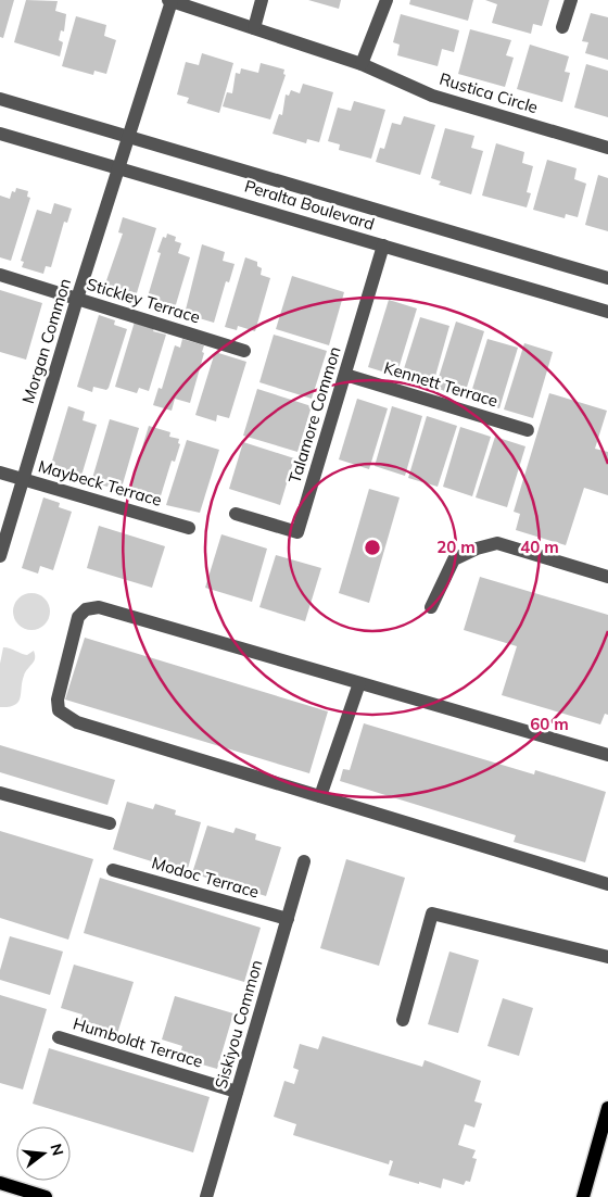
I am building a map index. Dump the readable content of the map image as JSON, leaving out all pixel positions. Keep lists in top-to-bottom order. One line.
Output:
{"streets":{"street":["Rustica Circle","Peralta Boulevard","Stickley Terrace","Morgan Common","Kennett Terrace","Talamore Common","Maybeck Terrace","Modoc Terrace","Siskiyou Common","Humboldt Terrace"]},"crossings":[["Rustica Circle","Morgan Common"],["Peralta Boulevard","Morgan Common"],["Peralta Boulevard","Talamore Common"],["Stickley Terrace","Morgan Common"],["Morgan Common","Maybeck Terrace"],["Kennett Terrace","Talamore Common"],["Modoc Terrace","Siskiyou Common"],["Siskiyou Common","Humboldt Terrace"]],"north":"right","rings":["20 m","40 m","60 m"]}
